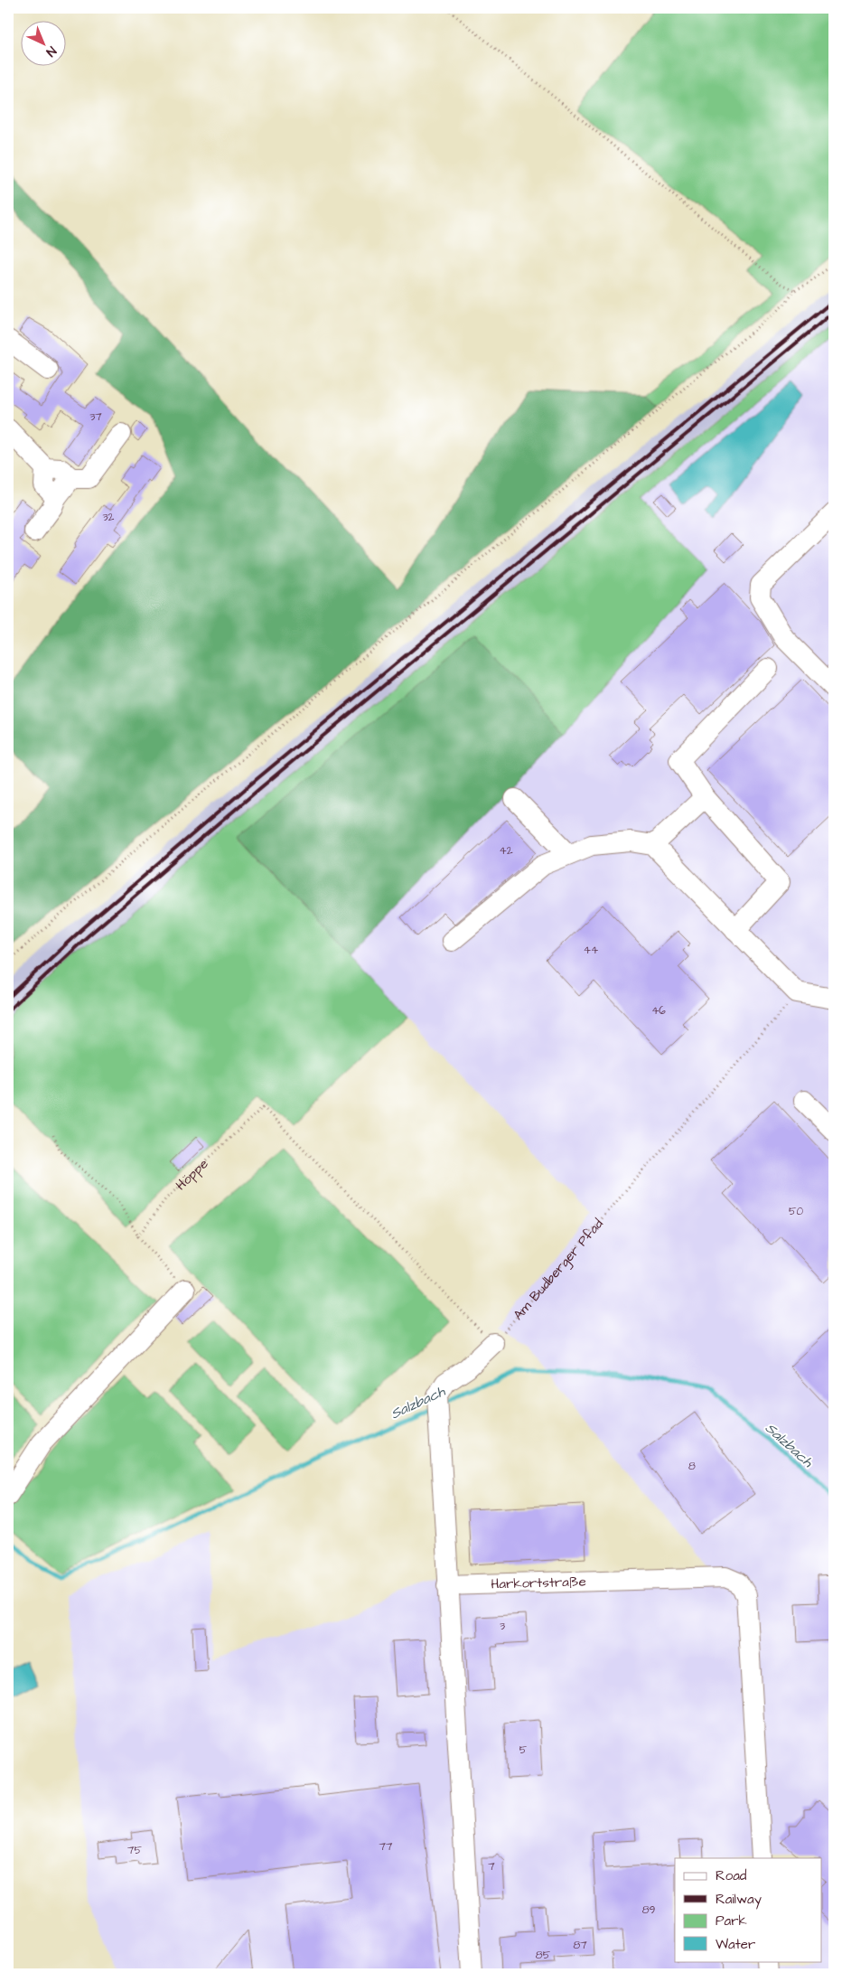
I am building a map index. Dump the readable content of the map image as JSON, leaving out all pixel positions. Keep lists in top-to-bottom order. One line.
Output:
{"streets":{"street":["Harkortstraße"],"path":["Höppe","Am Budberger Pfad"]},"crossings":[["Höppe","Am Budberger Pfad"]],"water":["Salzbach"],"house_numbers":["37","32","42","44","46","50","8","3","5","77","75","7","89","87","85"],"legend":["Road","Railway","Park","Water"],"north":"bottom right"}
